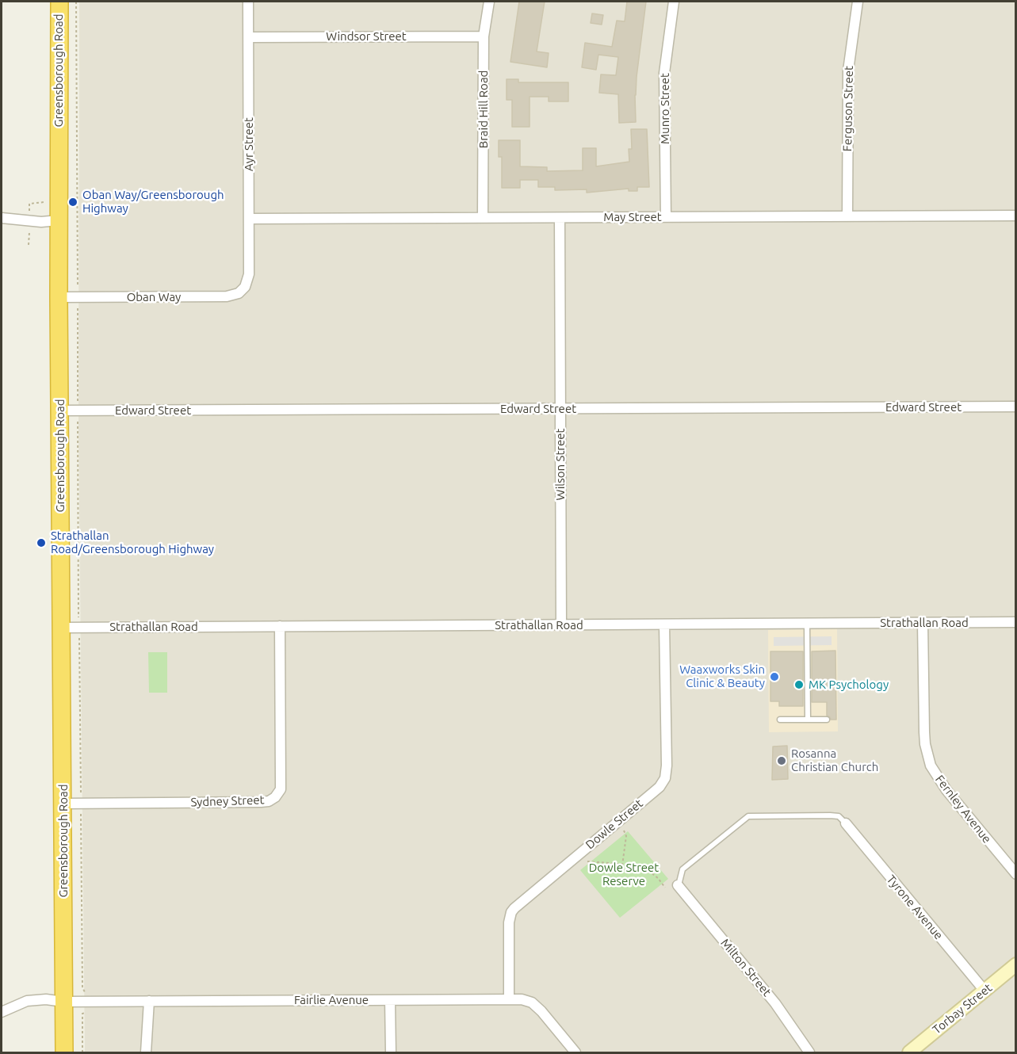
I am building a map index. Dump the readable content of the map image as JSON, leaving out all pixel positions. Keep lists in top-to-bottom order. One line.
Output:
{"streets":{"highway":["Greensborough Road"],"street":["Windsor Street","Munro Street","Ferguson Street","Braid Hill Road","Ayr Street","May Street","Oban Way","Edward Street","Wilson Street","Strathallan Road","Sydney Street","Fernley Avenue","Dowle Street","Tyrone Avenue","Milton Street","Fairlie Avenue","Torbay Street"]},"crossings":[["Windsor Street","Braid Hill Road"],["Windsor Street","Ayr Street"],["Greensborough Road","Oban Way"],["Greensborough Road","Edward Street"],["Greensborough Road","Strathallan Road"],["Greensborough Road","Sydney Street"],["Greensborough Road","Fairlie Avenue"],["Munro Street","May Street"],["Ferguson Street","May Street"],["Braid Hill Road","May Street"],["Ayr Street","May Street"],["Ayr Street","Oban Way"],["May Street","Wilson Street"],["Edward Street","Wilson Street"],["Wilson Street","Strathallan Road"],["Strathallan Road","Sydney Street"],["Strathallan Road","Fernley Avenue"],["Strathallan Road","Dowle Street"],["Dowle Street","Fairlie Avenue"],["Tyrone Avenue","Torbay Street"]],"parks":["Dowle Street Reserve"],"places":["Oban Way/Greensborough Highway","Strathallan Road/Greensborough Highway","Waaxworks Skin Clinic & Beauty","MK Psychology","Rosanna Christian Church"]}
